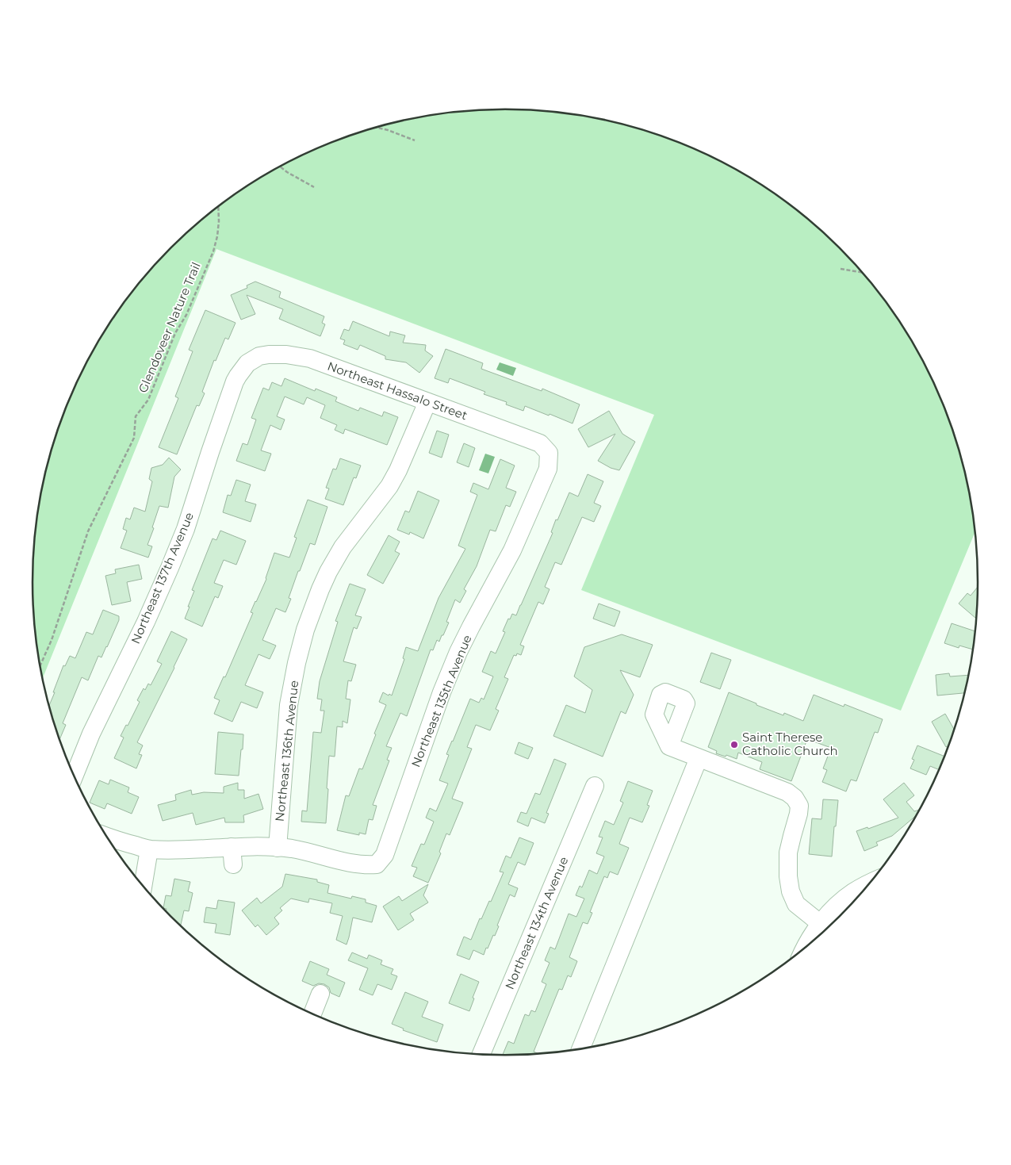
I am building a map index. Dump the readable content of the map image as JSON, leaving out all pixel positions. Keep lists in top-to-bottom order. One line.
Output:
{"streets":{"street":["Northeast Hassalo Street","Northeast 137th Avenue","Northeast 135th Avenue","Northeast 136th Avenue","Northeast 134th Avenue"],"path":["Glendoveer Nature Trail"]},"crossings":[["Northeast Hassalo Street","Northeast 137th Avenue"],["Northeast Hassalo Street","Northeast 135th Avenue"],["Northeast Hassalo Street","Northeast 136th Avenue"],["Northeast 135th Avenue","Northeast 136th Avenue"]],"places":["Saint Therese Catholic Church"]}
